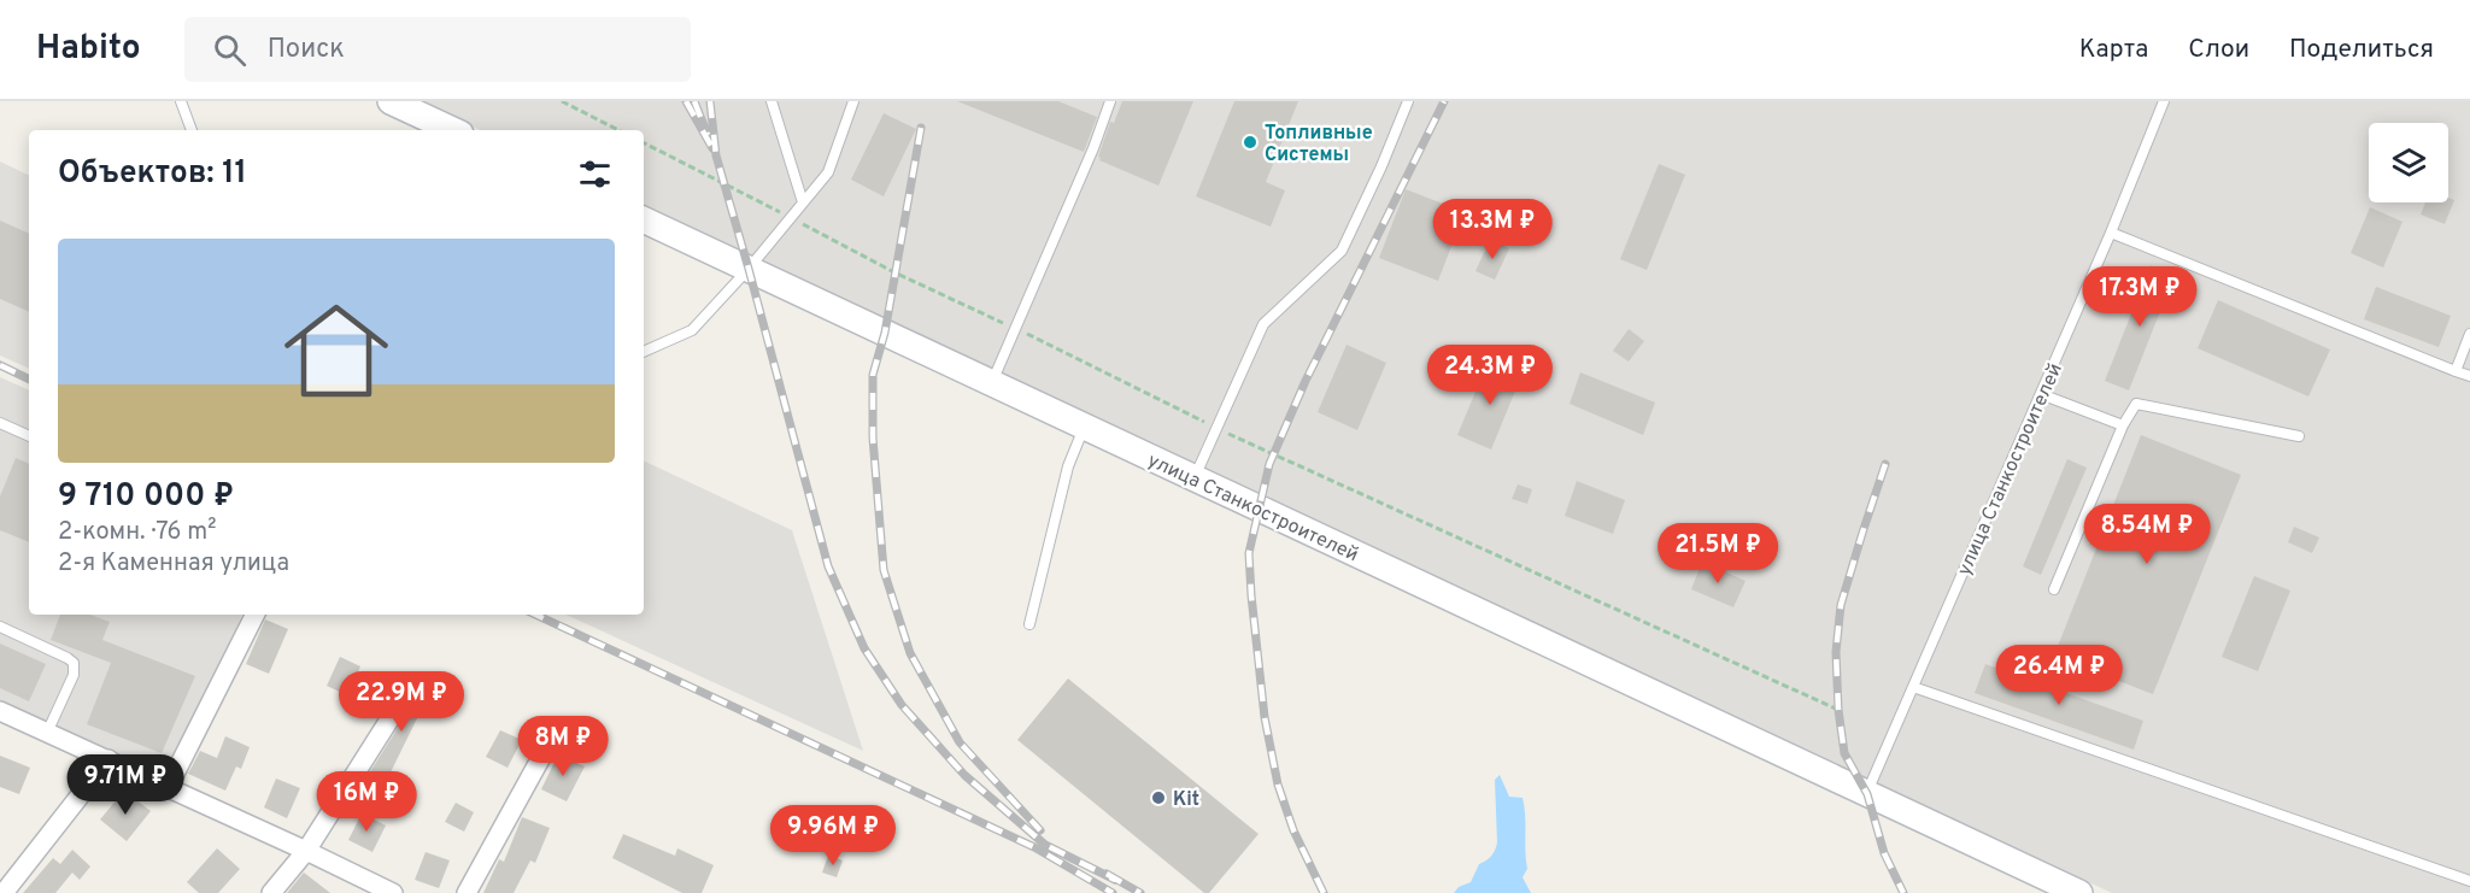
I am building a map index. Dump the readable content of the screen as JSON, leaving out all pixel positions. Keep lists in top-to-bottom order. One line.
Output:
{"streets":{"main road":["улица Станкостроителей"]},"places":["Топливные Системы","Kit"],"page":{"header":"Habito","search":"Поиск","nav":["Карта","Слои","Поделиться"],"heading":"Объектов: 11","price":["13.3M ₽","17.3M ₽","24.3M ₽","8.54M ₽","21.5M ₽","26.4M ₽","22.9M ₽","8M ₽","9.71M ₽","16M ₽","9.96M ₽"],"list":[{"name":"9 710 000 ₽","note":"2-комн. · 76 m² · 2-я Каменная улица"}]}}
